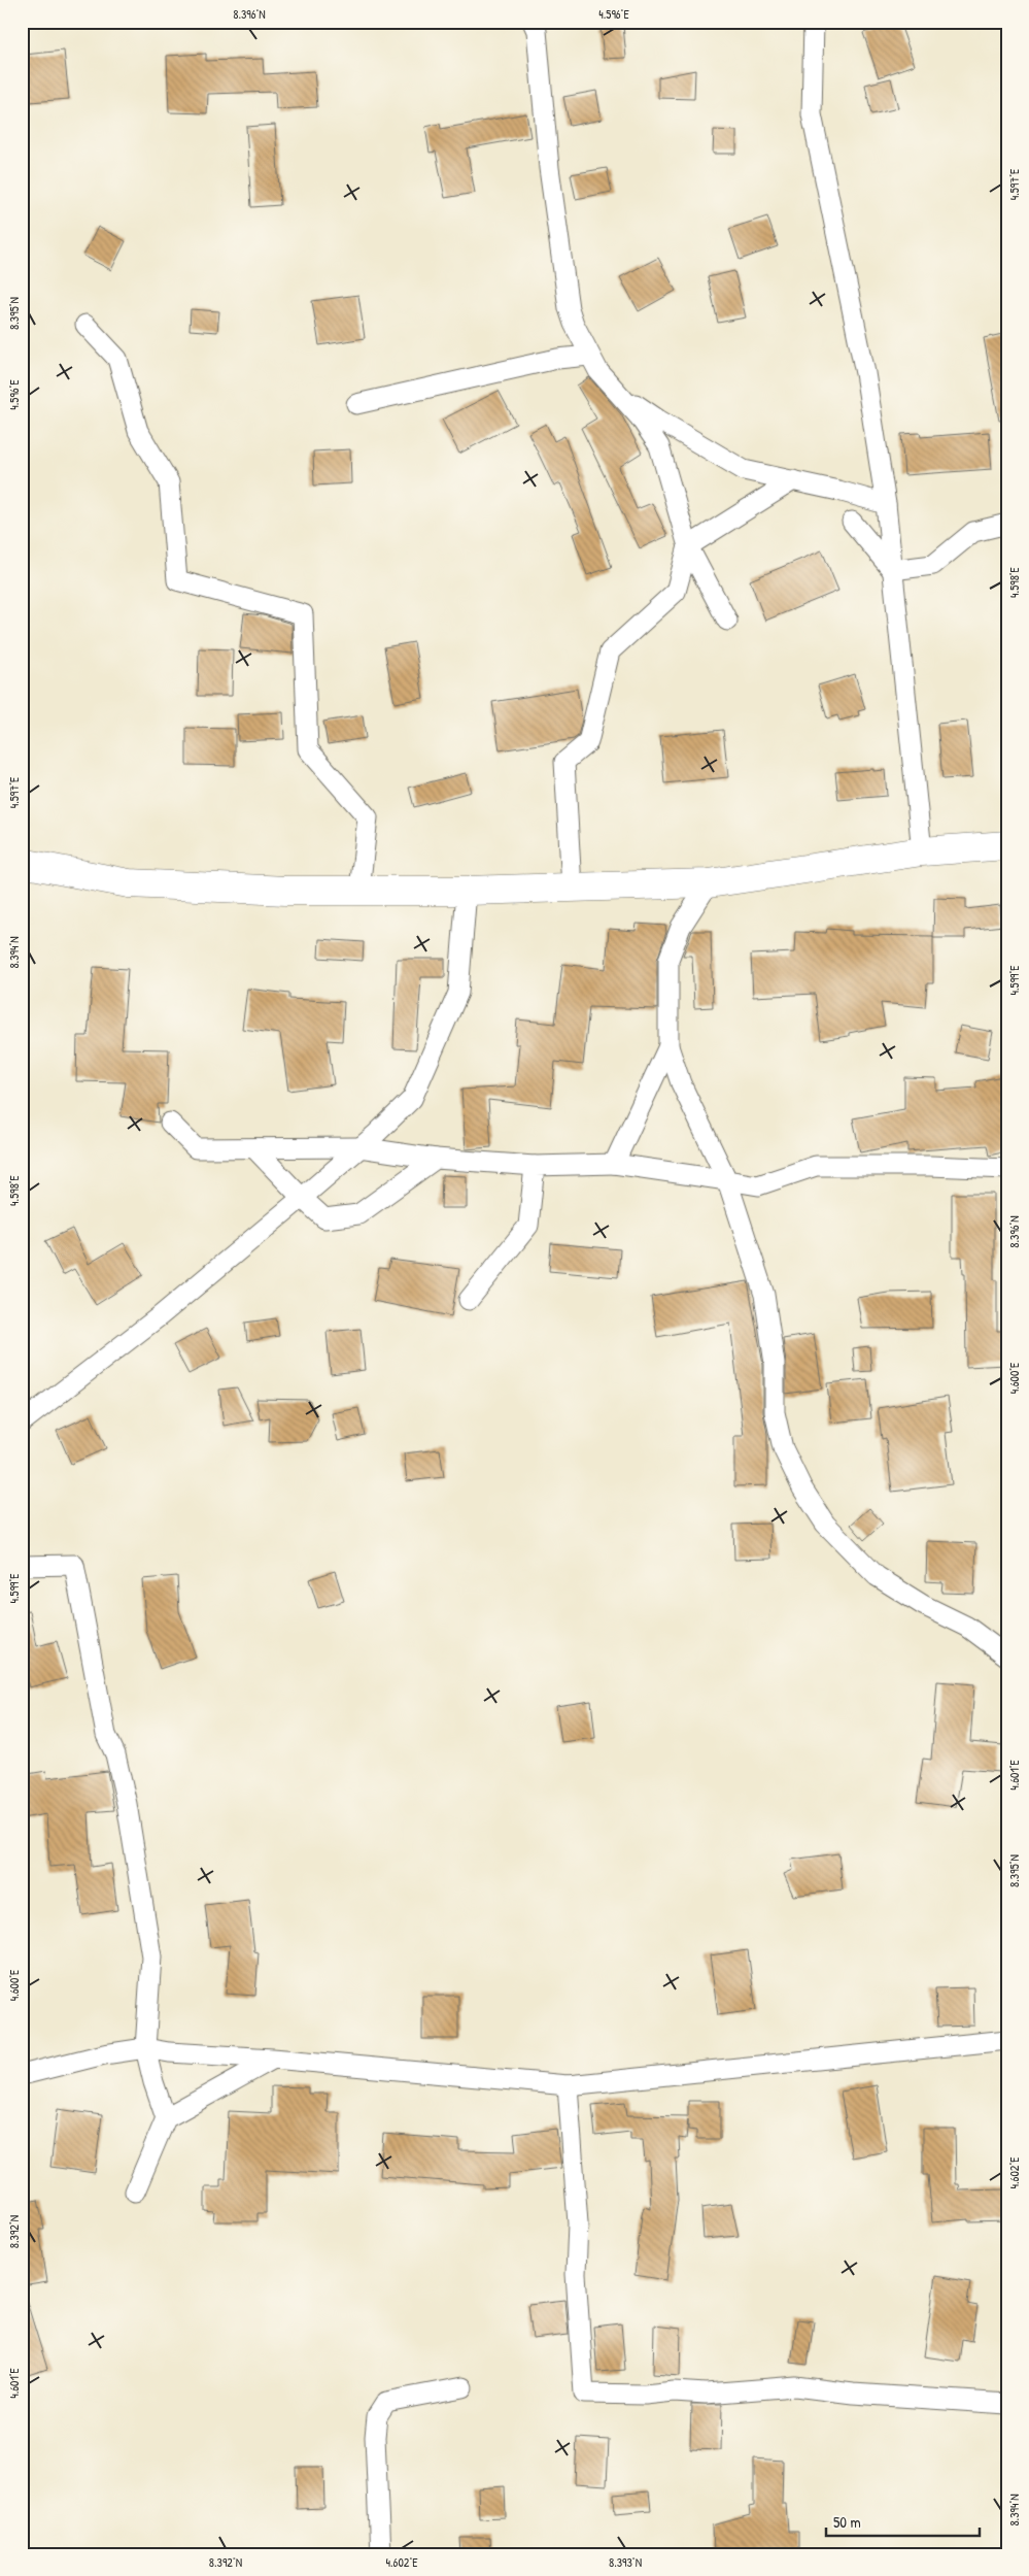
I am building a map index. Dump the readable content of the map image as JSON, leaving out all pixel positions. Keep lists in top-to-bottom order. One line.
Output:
{"scale_bar":"50 m","coordinates":["8.396°N","4.596°E","4.597°E","8.395°N","4.598°E","8.394°N","4.599°E","4.600°E","4.601°E","4.602°E","8.392°N","8.393°N"]}
